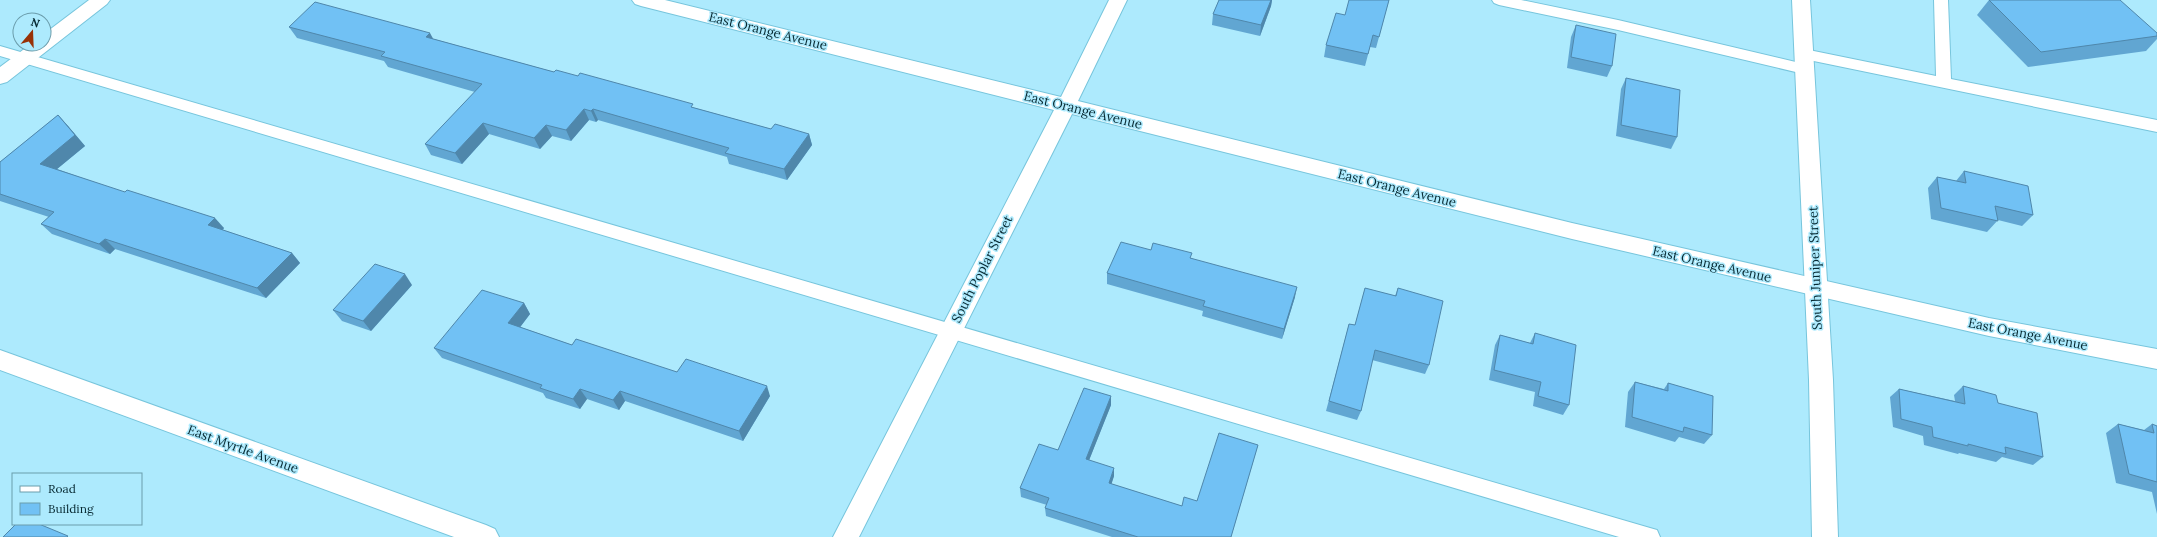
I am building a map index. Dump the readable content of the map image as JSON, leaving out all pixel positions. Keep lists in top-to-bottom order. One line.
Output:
{"streets":{"street":["East Orange Avenue","South Juniper Street","South Poplar Street","East Myrtle Avenue"]},"crossings":[["East Orange Avenue","South Juniper Street"],["East Orange Avenue","South Poplar Street"]],"legend":["Road","Building"],"north":"top"}
